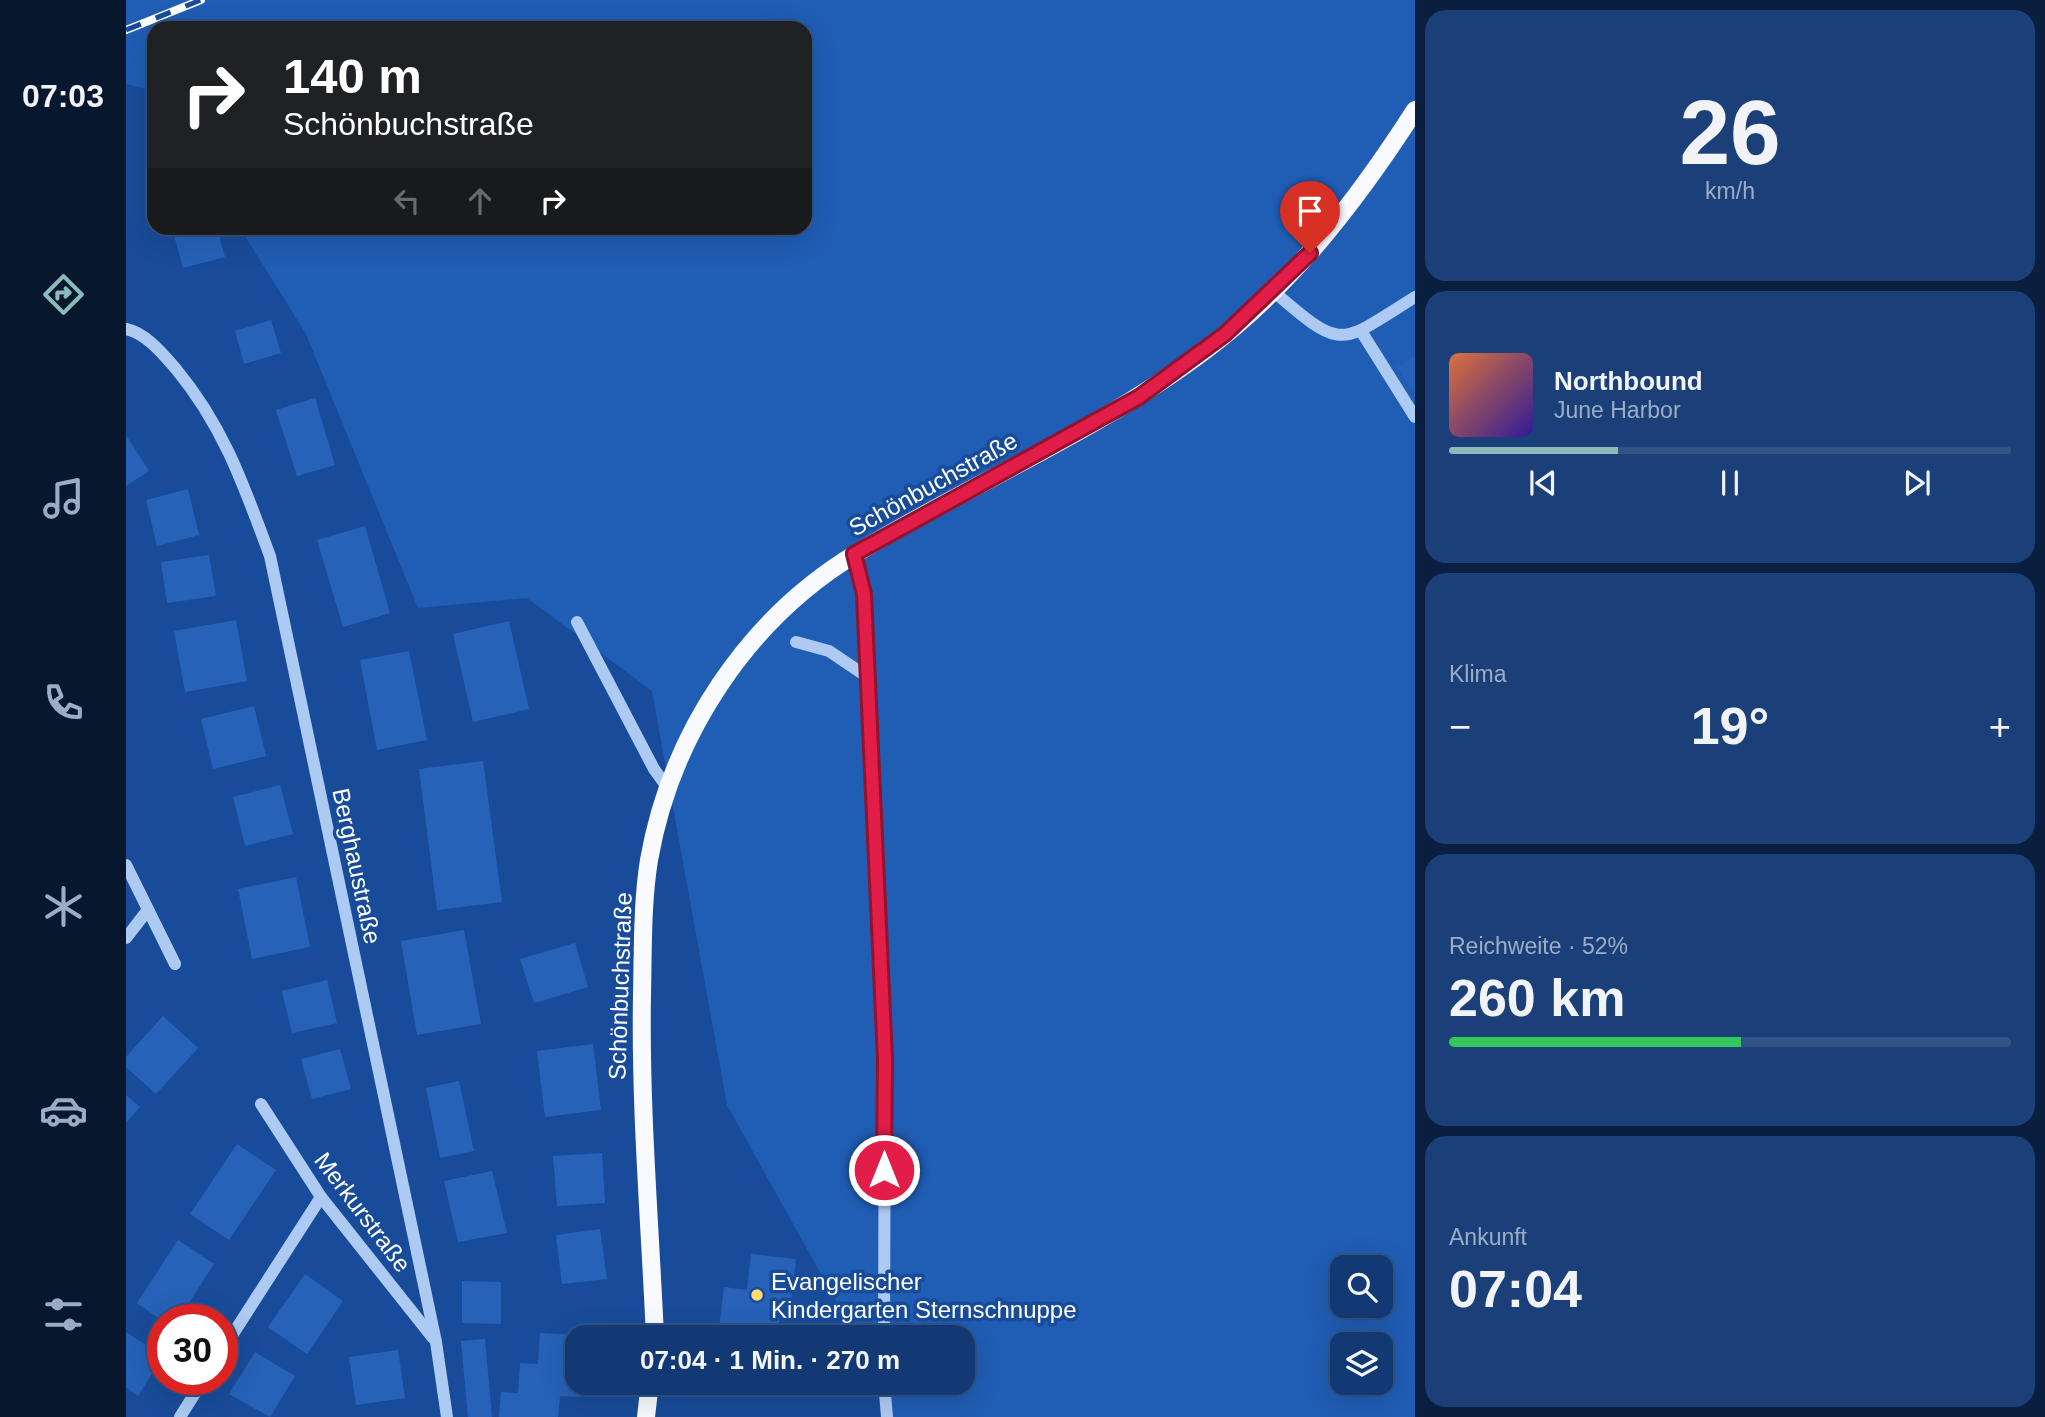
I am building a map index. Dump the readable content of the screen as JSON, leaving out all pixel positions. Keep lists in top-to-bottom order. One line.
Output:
{"streets":{"main road":["Schönbuchstraße"],"street":["Berghaustraße","Merkurstraße"]},"crossings":[["Berghaustraße","Merkurstraße"]],"places":["Evangelischer Kindergarten Sternschnuppe"],"page":{"tabs":"07:03","tile":[["26","km/h"],"Klima",["Reichweite · 52%","260 km"],["Ankunft","07:04"]],"turn":["140 m","Schönbuchstraße"],"song":["Northbound","June Harbor"],"heat":["−","19°","+"],"limit":"30","trip":"07:04 · 1 Min. · 270 m"}}
